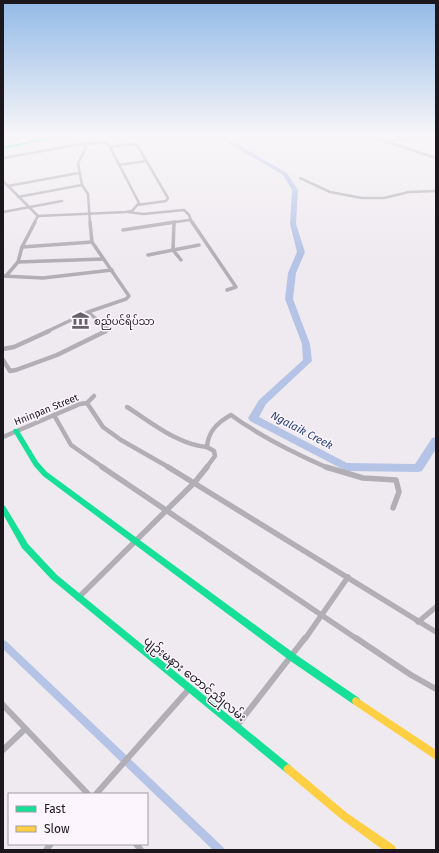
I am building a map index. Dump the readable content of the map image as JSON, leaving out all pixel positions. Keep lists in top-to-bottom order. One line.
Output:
{"streets":{"main road":["ပျဉ်းမနား တောင်ညိုလမ်း"],"street":["Hninpan Street"]},"water":["Ngalaik Creek"],"places":{"museum":["စည်ပင်ရိပ်သာ"]},"legend":["Fast","Slow"]}
